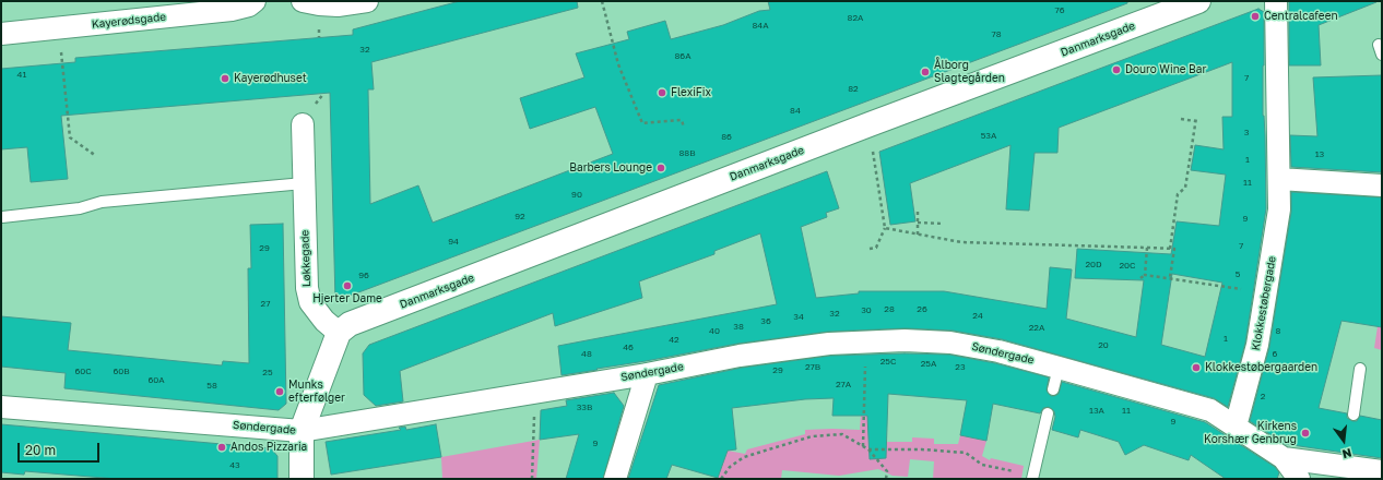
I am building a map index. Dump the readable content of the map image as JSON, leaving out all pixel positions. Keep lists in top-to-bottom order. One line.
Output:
{"streets":{"street":["Kayerødsgade","Danmarksgade","Løkkegade","Klokkestøbergade","Søndergade"]},"crossings":[["Danmarksgade","Løkkegade"],["Klokkestøbergade","Søndergade"]],"places":["Centralcafeen","Douro Wine Bar","Ålborg Slagtegården","Kayerødhuset","FlexiFix","Barbers Lounge","Hjerter Dame","Klokkestøbergaarden","Munks efterfølger","Kirkens Korshær Genbrug","Andos Pizzaria"],"house_numbers":["76","82A","84A","78","32","86A","41","7","82","84","3","53A","86","88B","13","1","11","90","92","9","94","7","29","20D","20C","5","96","27","28","26","30","32","24","34","36","38","22A","40","8","1","42","20","46","48","6","25C","25A","27B","23","29","60C","60B","25","60A","27A","58","2","33B","13A","11","9","9","43"],"scale_bar":"20 m","north":"bottom"}
